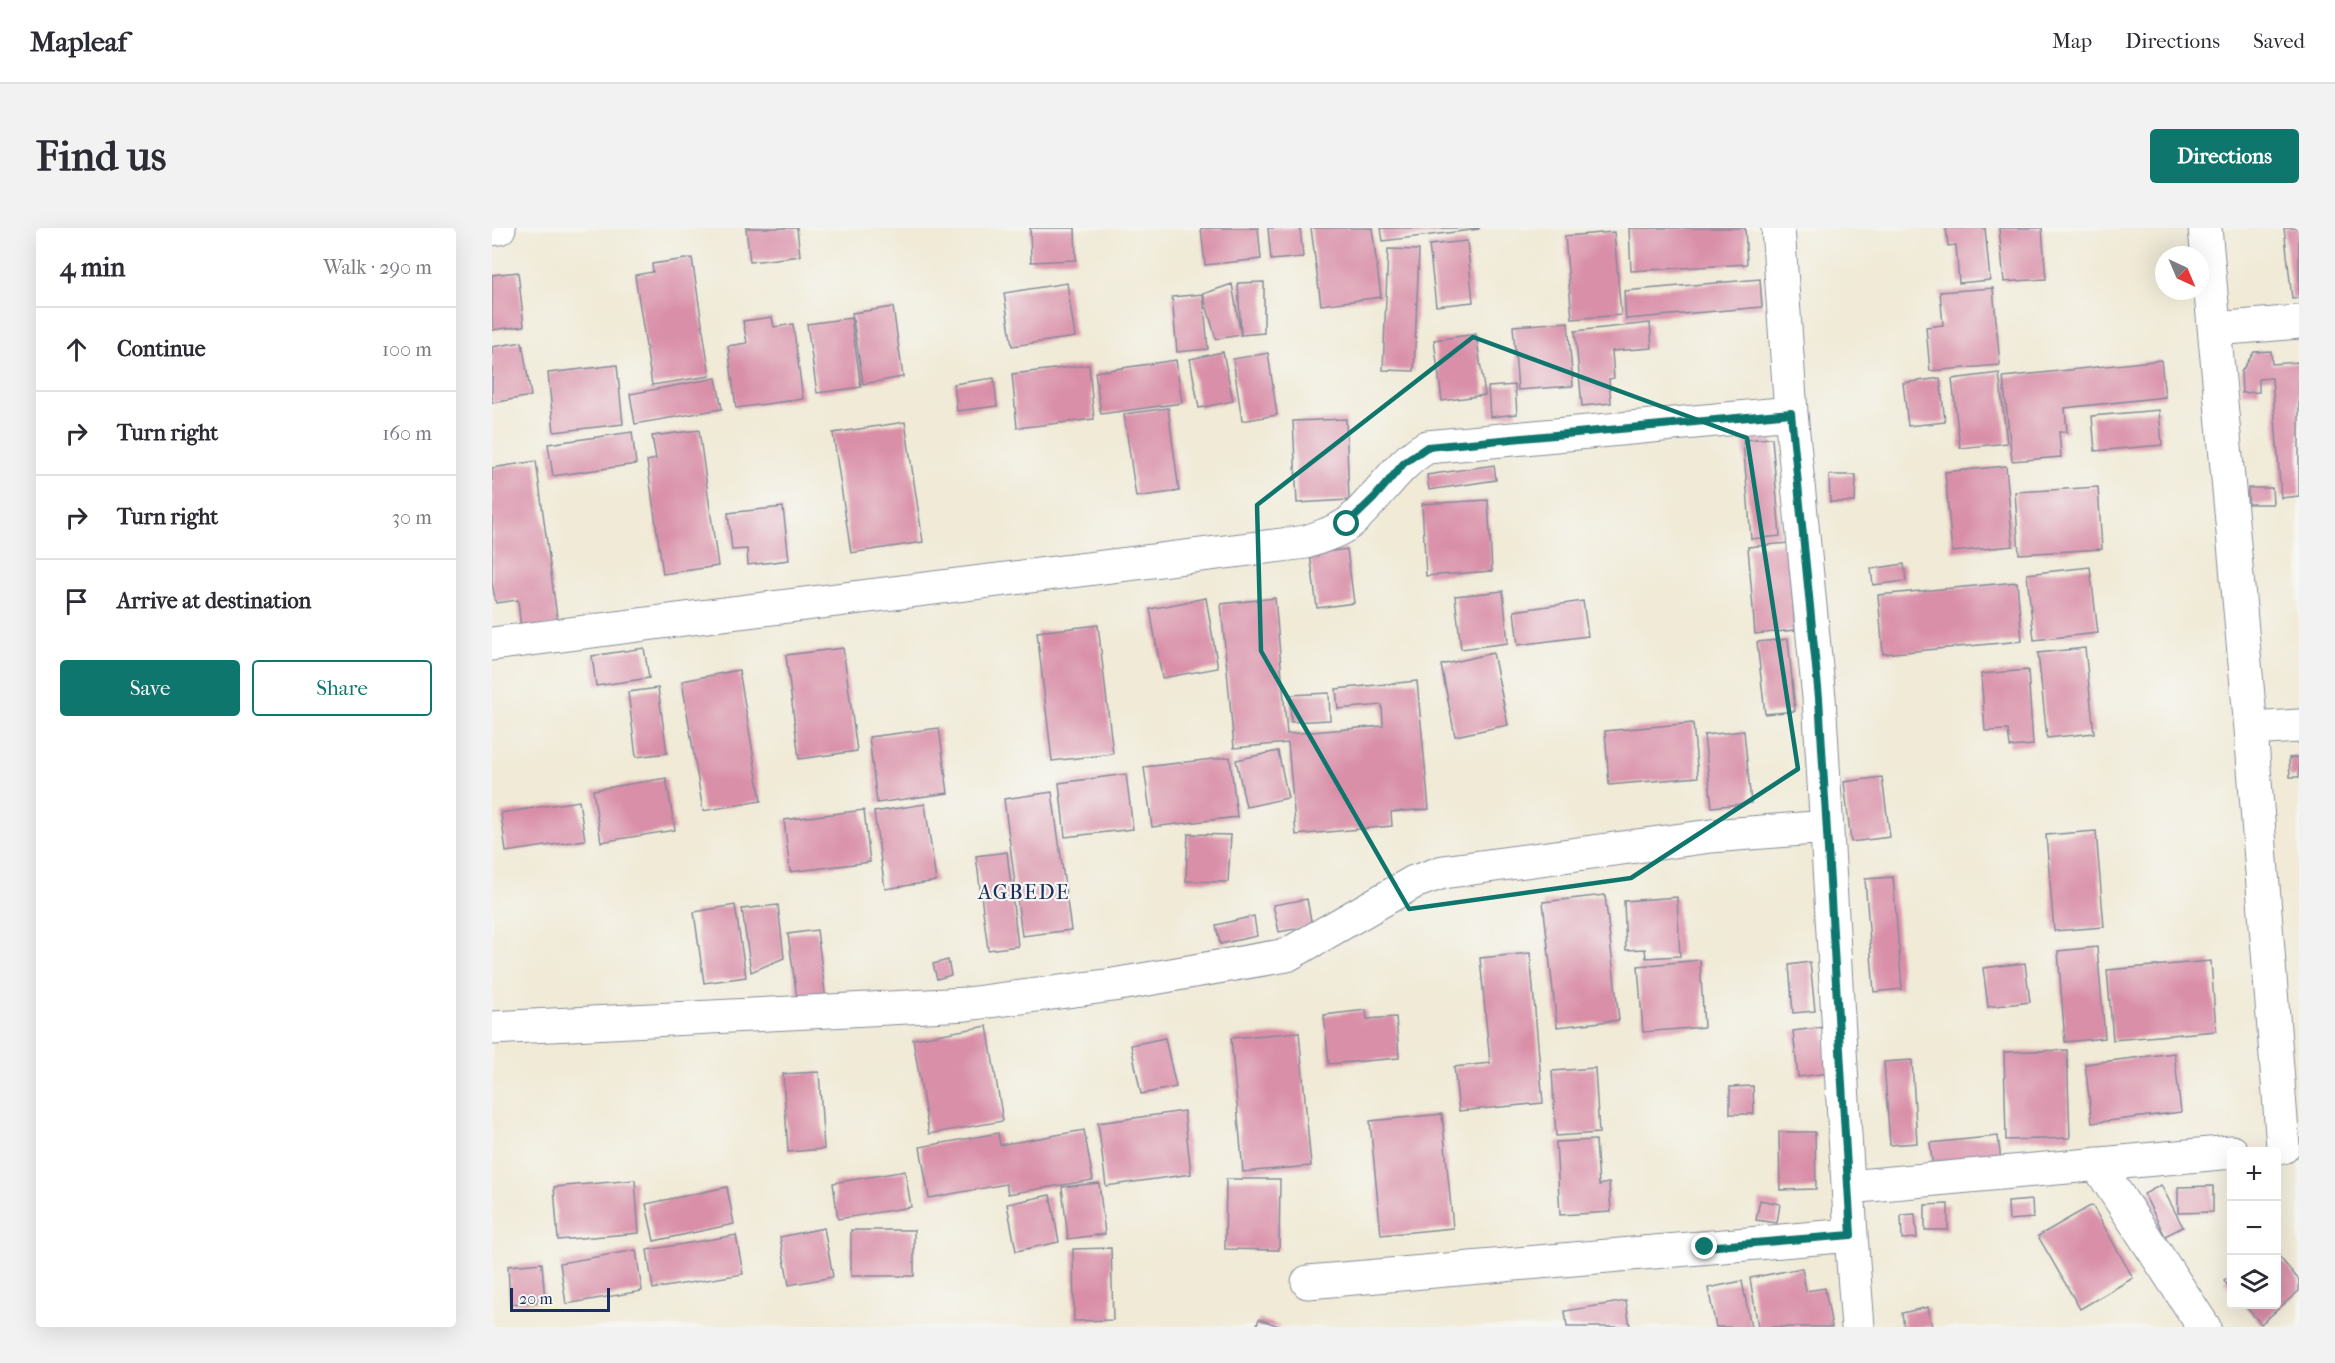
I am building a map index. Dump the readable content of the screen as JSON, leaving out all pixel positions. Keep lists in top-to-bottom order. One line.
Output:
{"districts":["AGBEDE"],"scale_bar":"20 m","north":"bottom right","page":{"header":"Mapleaf","nav":["Map","Directions","Saved"],"buttons":["Directions",["Save","Share"]],"title":"Find us","heading":["4 min","Walk · 290 m"],"list":[["Continue","100 m"],["Turn right","160 m"],["Turn right","30 m"],"Arrive at destination"],"map_buttons":["+","−"],"scale":"20 m"}}
